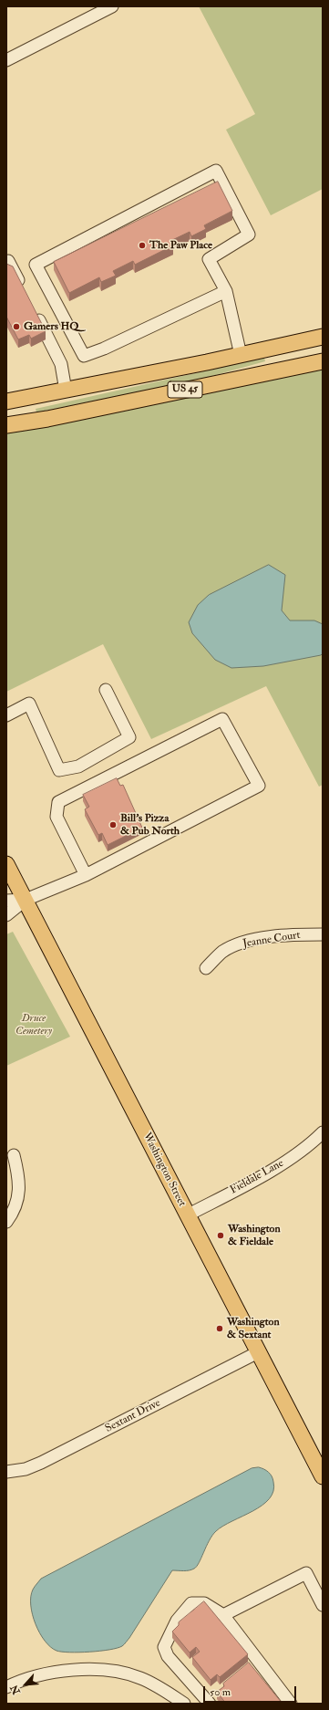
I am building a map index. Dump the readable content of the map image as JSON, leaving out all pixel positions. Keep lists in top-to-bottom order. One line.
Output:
{"streets":{"main road":["US 45","Washington Street"],"street":["Jeanne Court","Fieldale Lane","Sextant Drive"]},"crossings":[["Washington Street","Fieldale Lane"],["Washington Street","Sextant Drive"]],"parks":["Druce Cemetery"],"places":["The Paw Place","Gamers HQ","Bill's Pizza & Pub North","Washington & Fieldale","Washington & Sextant"],"scale_bar":"50 m","north":"bottom left"}
